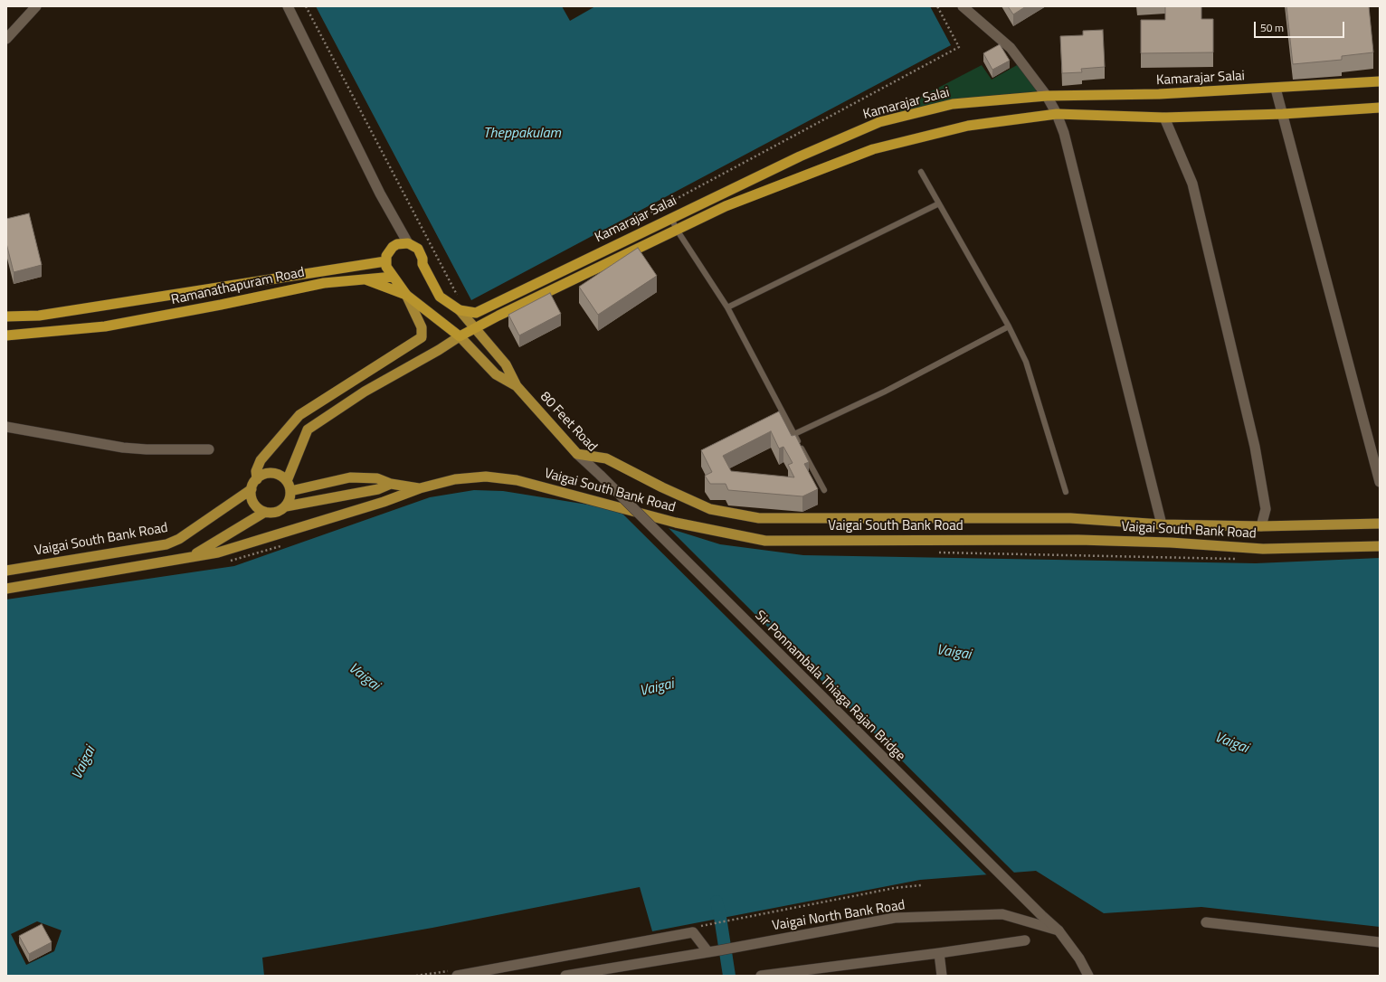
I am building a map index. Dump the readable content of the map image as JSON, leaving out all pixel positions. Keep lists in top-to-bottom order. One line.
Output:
{"streets":{"highway":["Kamarajar Salai","Ramanathapuram Road"],"main road":["80 Feet Road","Vaigai South Bank Road"],"street":["Sir Ponnambala Thiaga Rajan Bridge","Vaigai North Bank Road"]},"crossings":[["Kamarajar Salai","Ramanathapuram Road"],["Kamarajar Salai","80 Feet Road"],["Ramanathapuram Road","80 Feet Road"],["80 Feet Road","Vaigai South Bank Road"],["80 Feet Road","Sir Ponnambala Thiaga Rajan Bridge"],["Sir Ponnambala Thiaga Rajan Bridge","Vaigai North Bank Road"]],"water":["Theppakulam","Vaigai"],"scale_bar":"50 m"}
